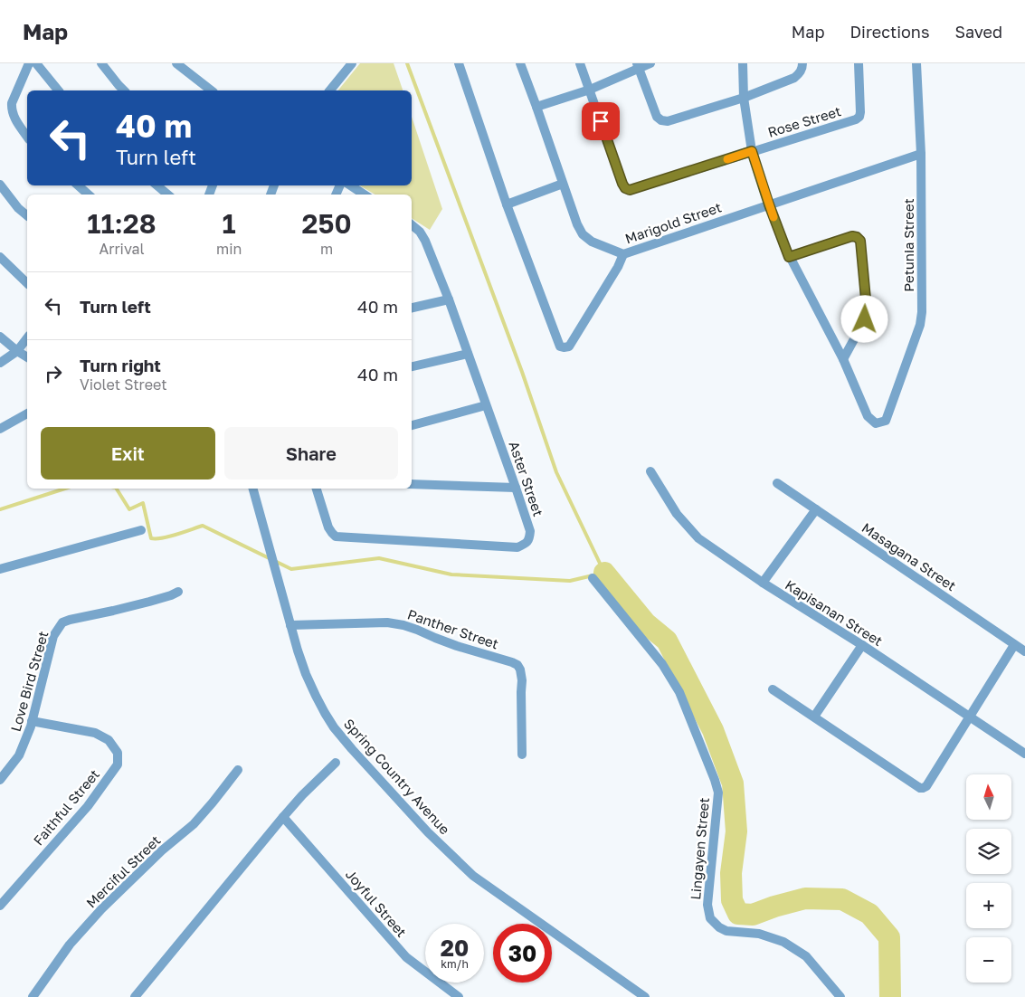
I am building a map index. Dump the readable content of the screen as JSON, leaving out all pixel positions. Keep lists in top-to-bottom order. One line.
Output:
{"streets":{"street":["Rose Street","Marigold Street","Petunia Street","Aster Street","Masagana Street","Kapisanan Street","Panther Street","Love Bird Street","Spring Country Avenue","Faithful Street","Lingayen Street","Merciful Street","Joyful Street"]},"crossings":[["Marigold Street","Petunia Street"],["Panther Street","Spring Country Avenue"],["Love Bird Street","Faithful Street"]],"north":"top","page":{"header":"Map","nav":["Map","Directions","Saved"],"turn":["40 m","Turn left"],"eta":["11:28","Arrival","1","min","250","m"],"list":[{"name":"Turn left","value":"40 m"},{"name":"Turn right","note":"Violet Street","value":"40 m"}],"buttons":["Exit","Share"],"map_buttons":["+","−"],"speed":"20 km/h","limit":"30"}}
